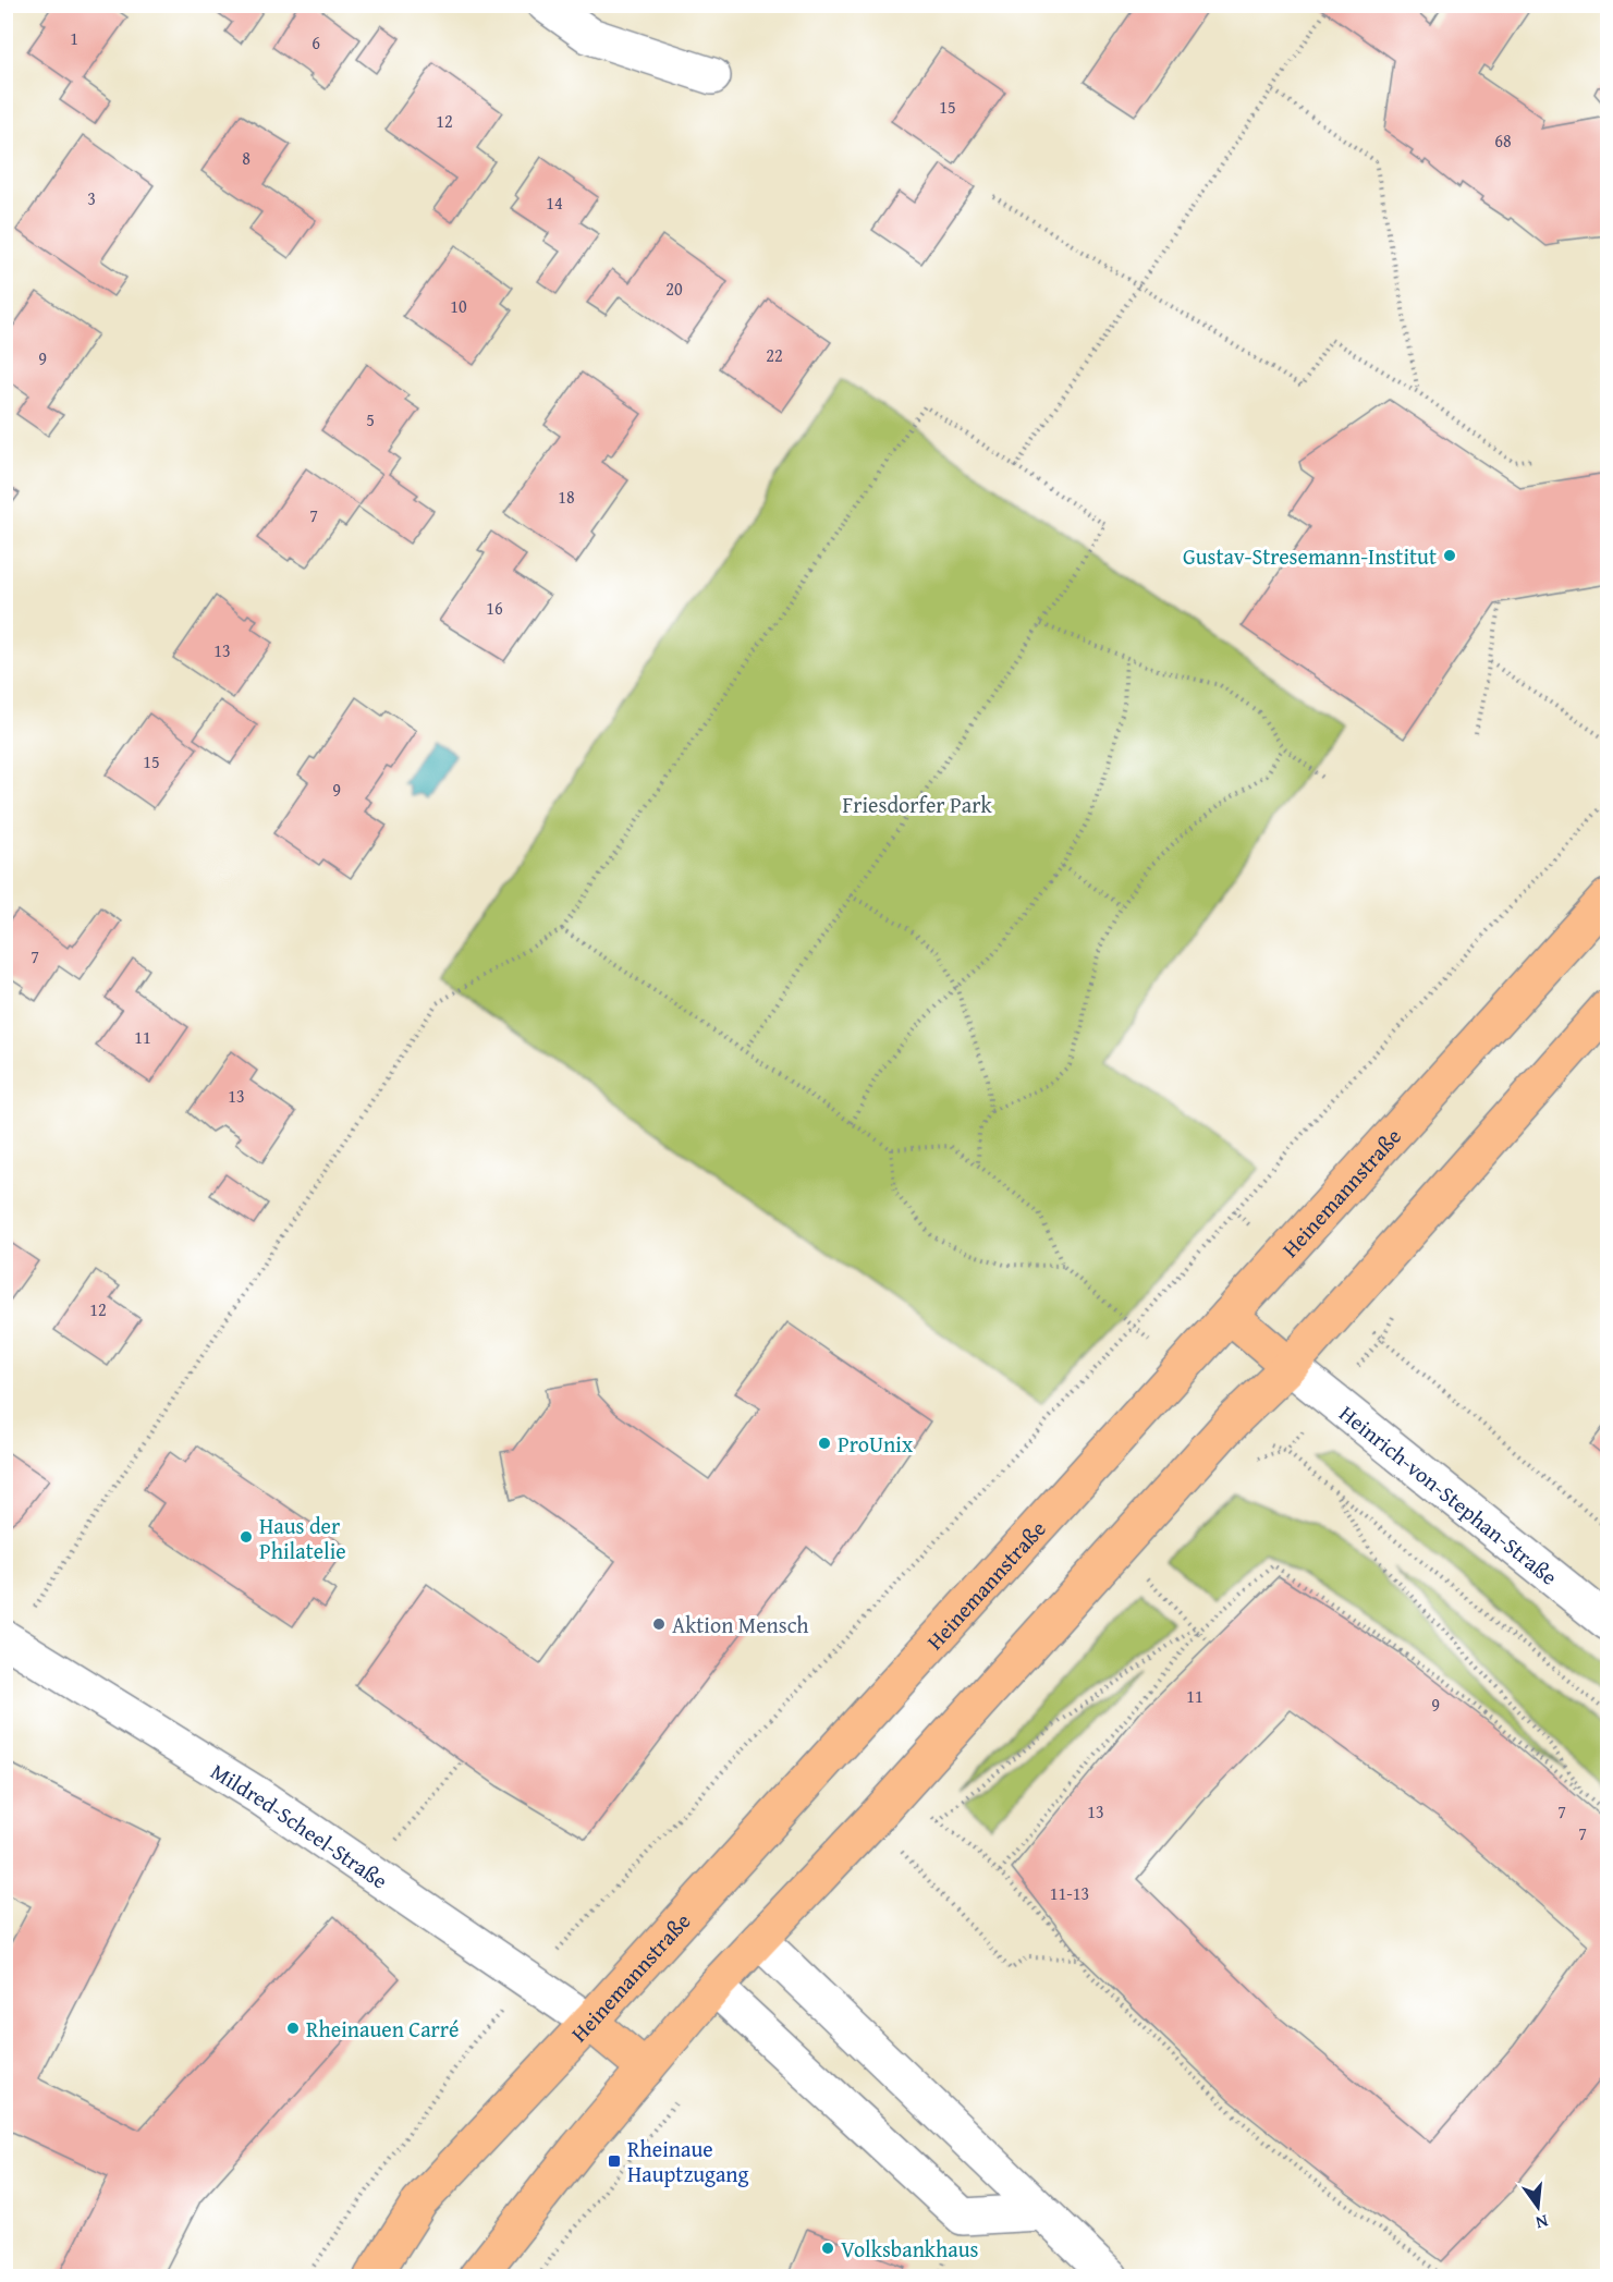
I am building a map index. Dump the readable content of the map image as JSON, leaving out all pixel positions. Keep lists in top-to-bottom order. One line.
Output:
{"streets":{"main road":["Heinemannstraße"],"street":["Heinrich-von-Stephan-Straße","Mildred-Scheel-Straße"]},"crossings":[["Heinemannstraße","Mildred-Scheel-Straße"]],"parks":["Friesdorfer Park"],"places":{"other":["Gustav-Stresemann-Institut","ProUnix","Haus der Philatelie","Aktion Mensch","Rheinauen Carré","Volksbankhaus"],"transit":["Rheinaue Hauptzugang"]},"house_numbers":["1","6","15","12","68","8","3","14","20","10","22","9","5","18","7","16","13","15","9","7","11","13","12","11","9","13","7","7","11-13"],"north":"bottom"}
